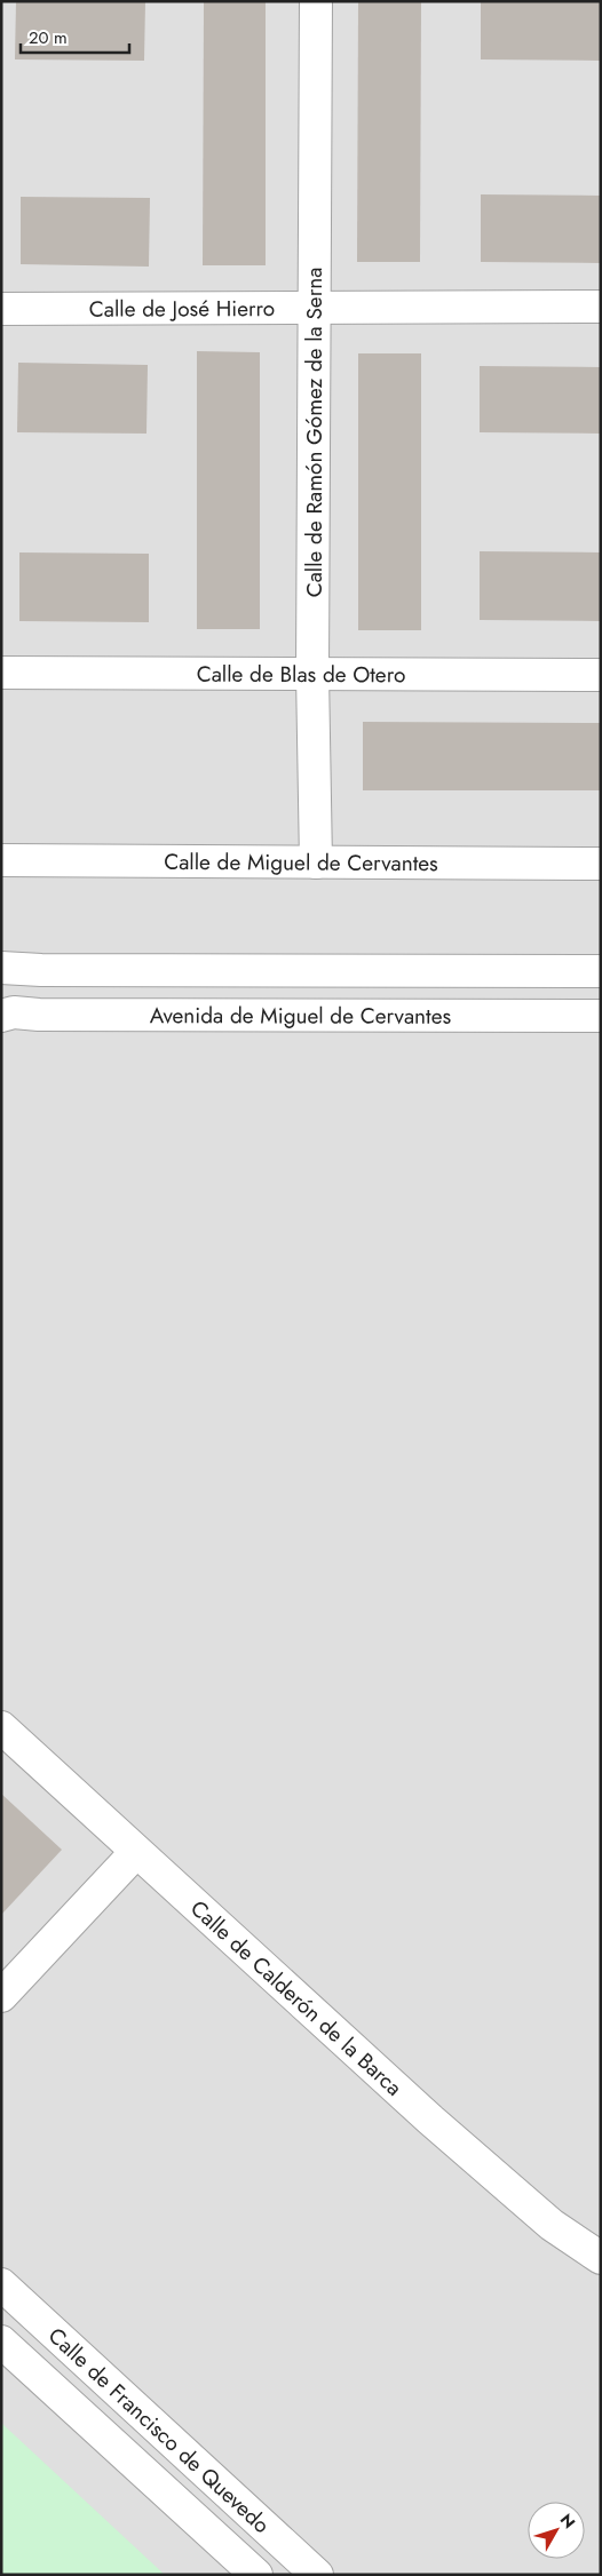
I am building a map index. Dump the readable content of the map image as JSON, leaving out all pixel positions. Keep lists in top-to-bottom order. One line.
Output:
{"streets":{"street":["Calle de José Hierro","Calle de Ramón Gómez de la Serna","Calle de Blas de Otero","Calle de Miguel de Cervantes","Avenida de Miguel de Cervantes","Calle de Calderón de la Barca","Calle de Francisco de Quevedo"]},"crossings":[["Calle de José Hierro","Calle de Ramón Gómez de la Serna"],["Calle de Ramón Gómez de la Serna","Calle de Blas de Otero"],["Calle de Ramón Gómez de la Serna","Calle de Miguel de Cervantes"]],"scale_bar":"20 m","north":"top right"}
